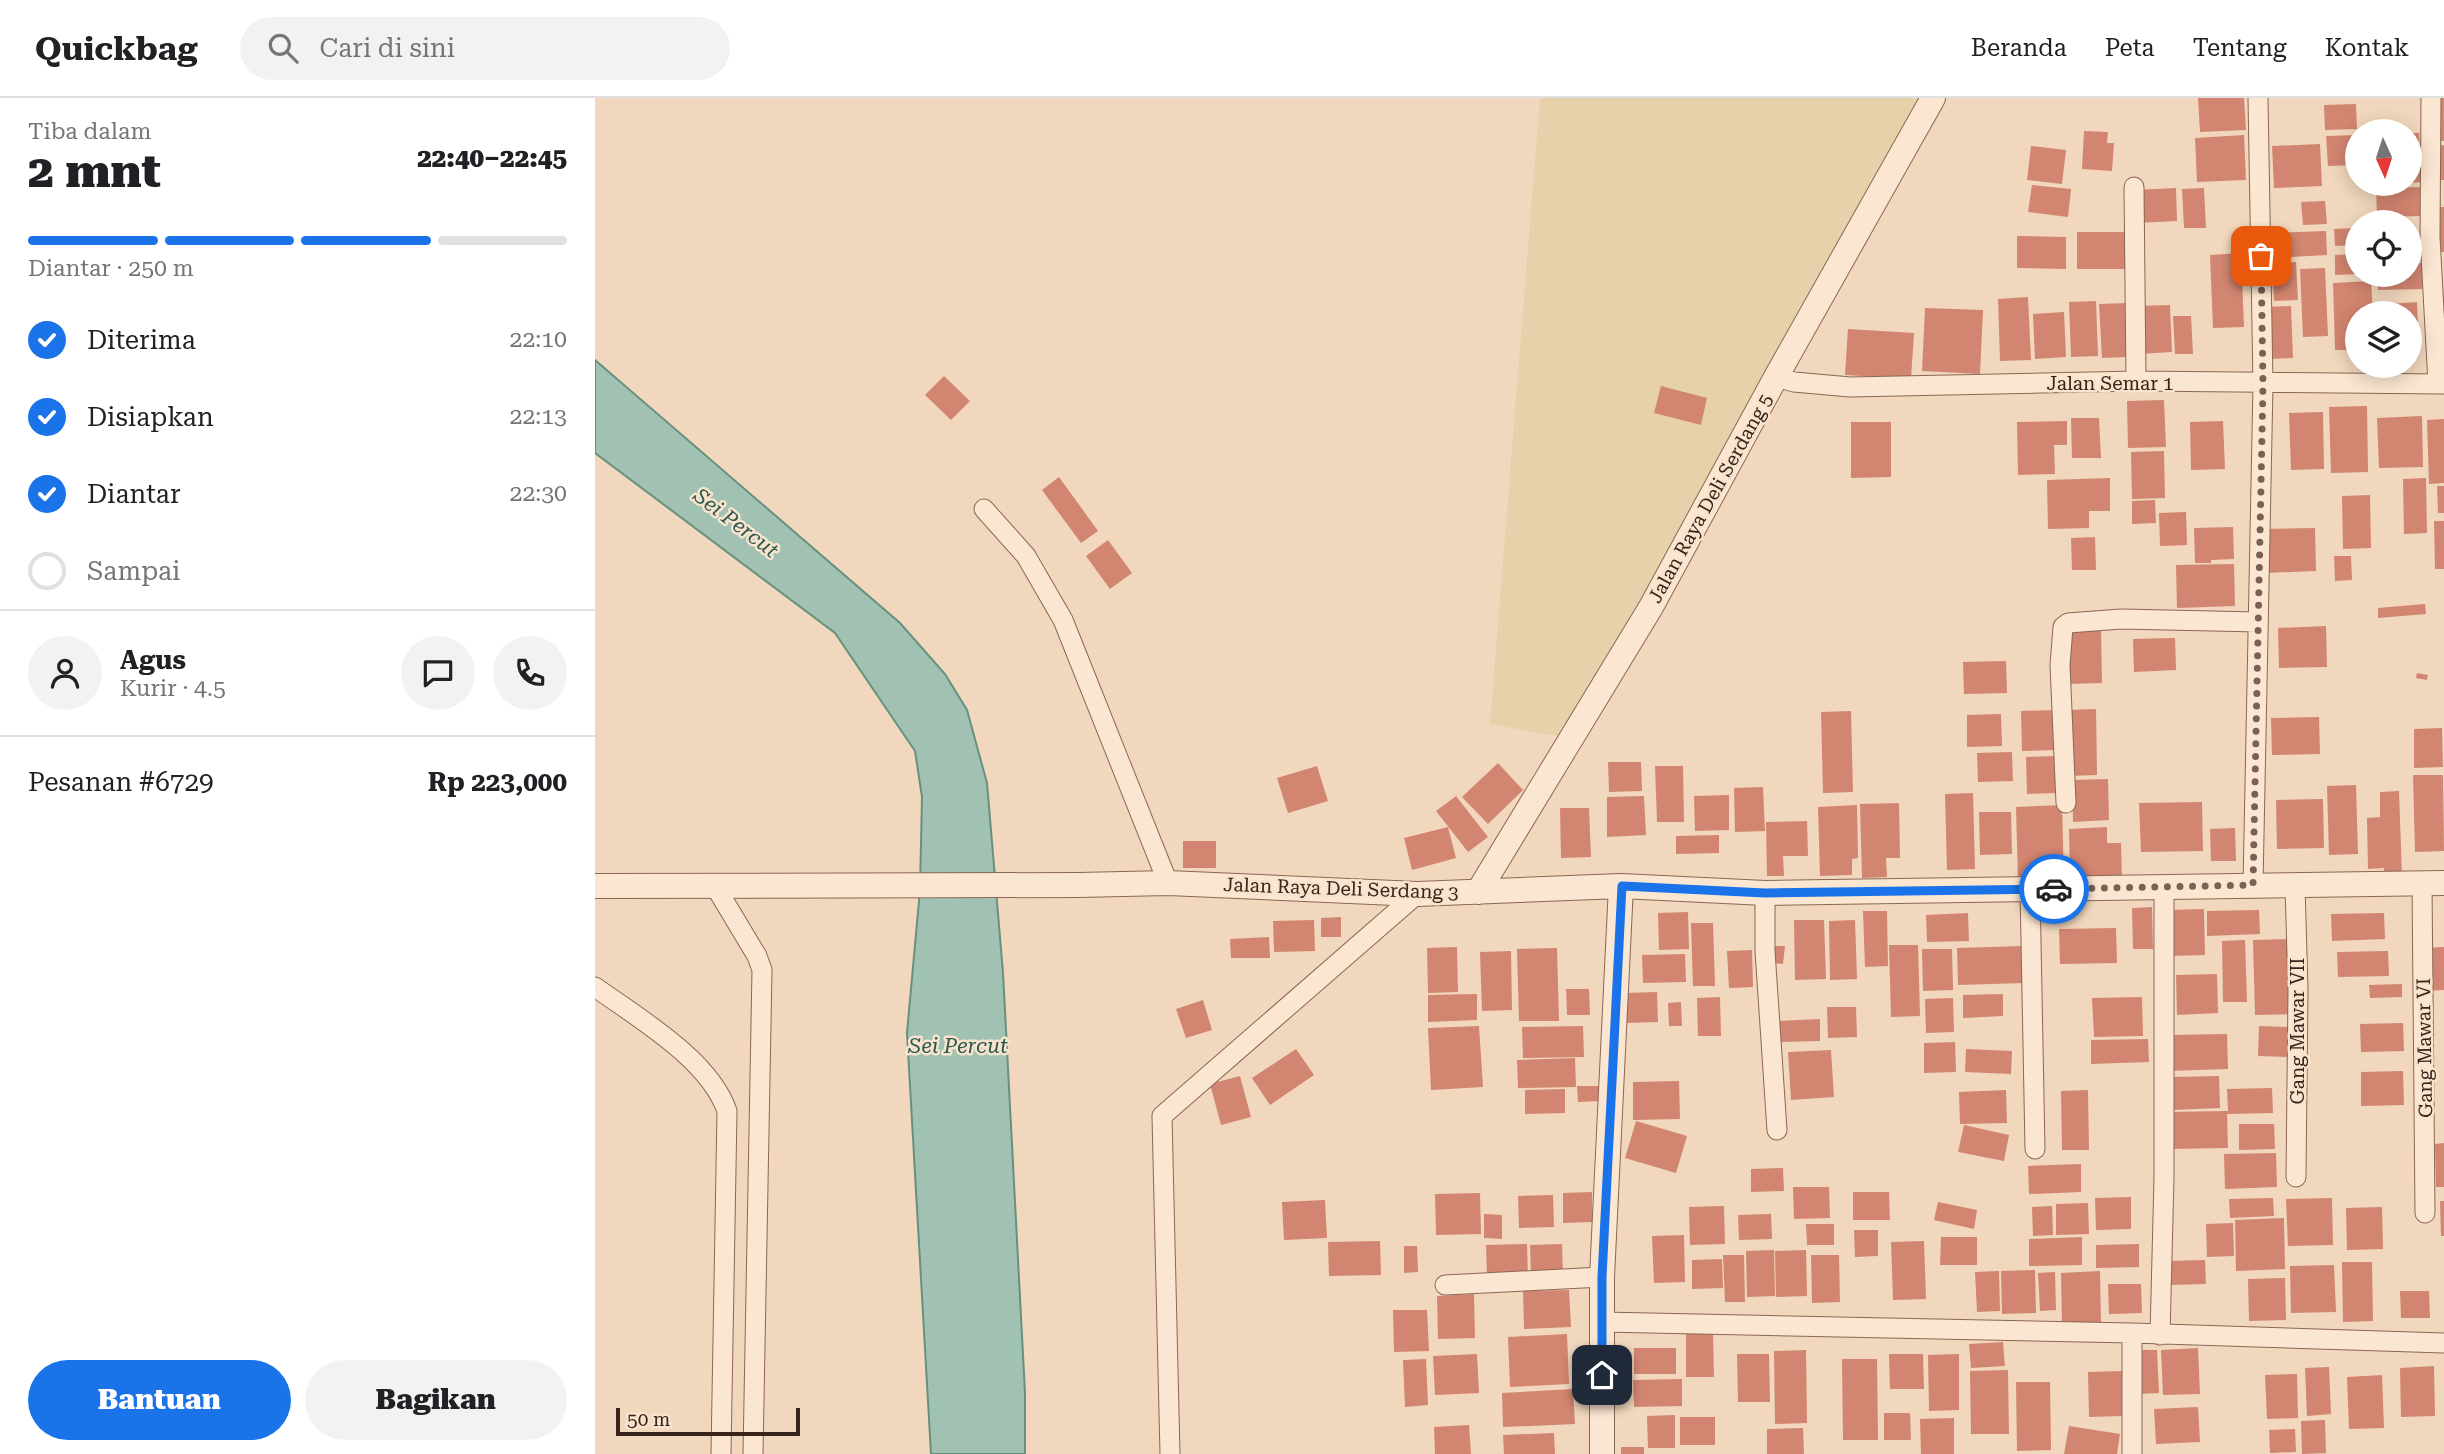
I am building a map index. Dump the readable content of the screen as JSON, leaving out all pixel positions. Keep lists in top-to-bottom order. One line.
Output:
{"streets":{"street":["Jalan Semar 1","Jalan Raya Deli Serdang 5","Jalan Raya Deli Serdang 3","Gang Mawar VII","Gang Mawar VI"]},"crossings":[["Jalan Semar 1","Jalan Raya Deli Serdang 5"],["Jalan Raya Deli Serdang 5","Jalan Raya Deli Serdang 3"],["Jalan Raya Deli Serdang 3","Gang Mawar VII"],["Jalan Raya Deli Serdang 3","Gang Mawar VI"]],"water":["Sei Percut"],"scale_bar":"50 m","north":"bottom","page":{"header":"Quickbag","search":"Cari di sini","nav":["Beranda","Peta","Tentang","Kontak"],"heading":["2 mnt","Tiba dalam","22:40–22:45"],"panel":["Agus","Kurir · 4.5","Pesanan #6729","Rp 223,000"],"bar":"Diantar · 250 m","list":[["Diterima","22:10"],["Disiapkan","22:13"],["Diantar","22:30"],"Sampai"],"buttons":["Bantuan","Bagikan"],"scale":"50 m"}}
